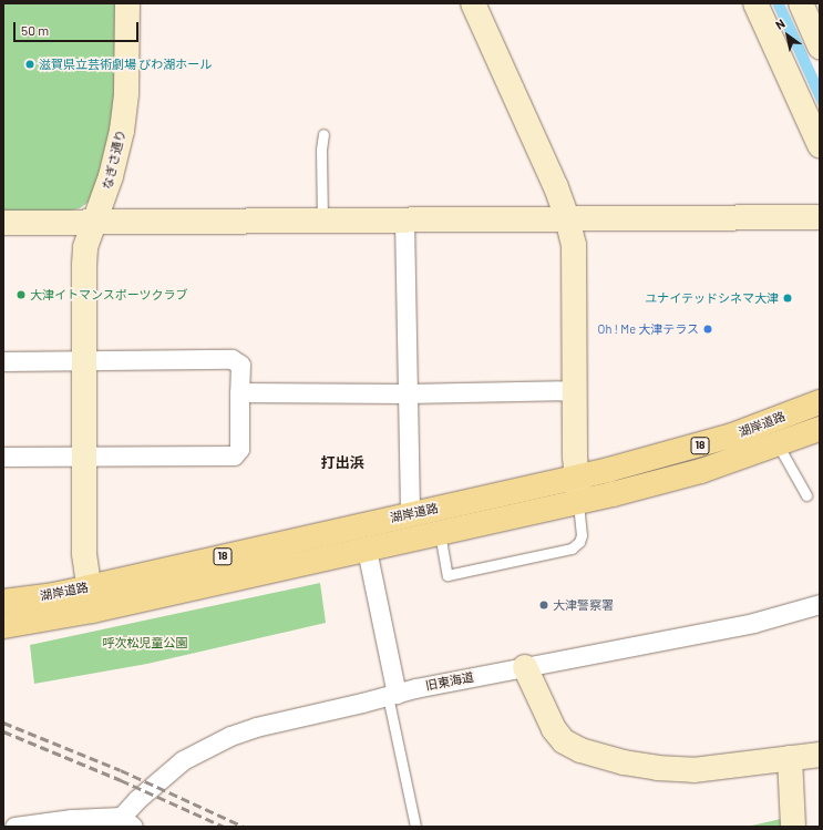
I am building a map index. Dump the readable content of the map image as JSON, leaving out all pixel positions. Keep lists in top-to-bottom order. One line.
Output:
{"streets":{"main road":["湖岸道路","18"],"street":["なぎさ通り","旧東海道"]},"crossings":[["なぎさ通り","湖岸道路"]],"districts":["打出浜"],"parks":["呼次松児童公園"],"places":["滋賀県立芸術劇場 びわ湖ホール","大津イトマンスポーツクラブ","ユナイテッドシネマ大津","Oh ! Me 大津テラス","大津警察署"],"scale_bar":"50 m","north":"top left"}
